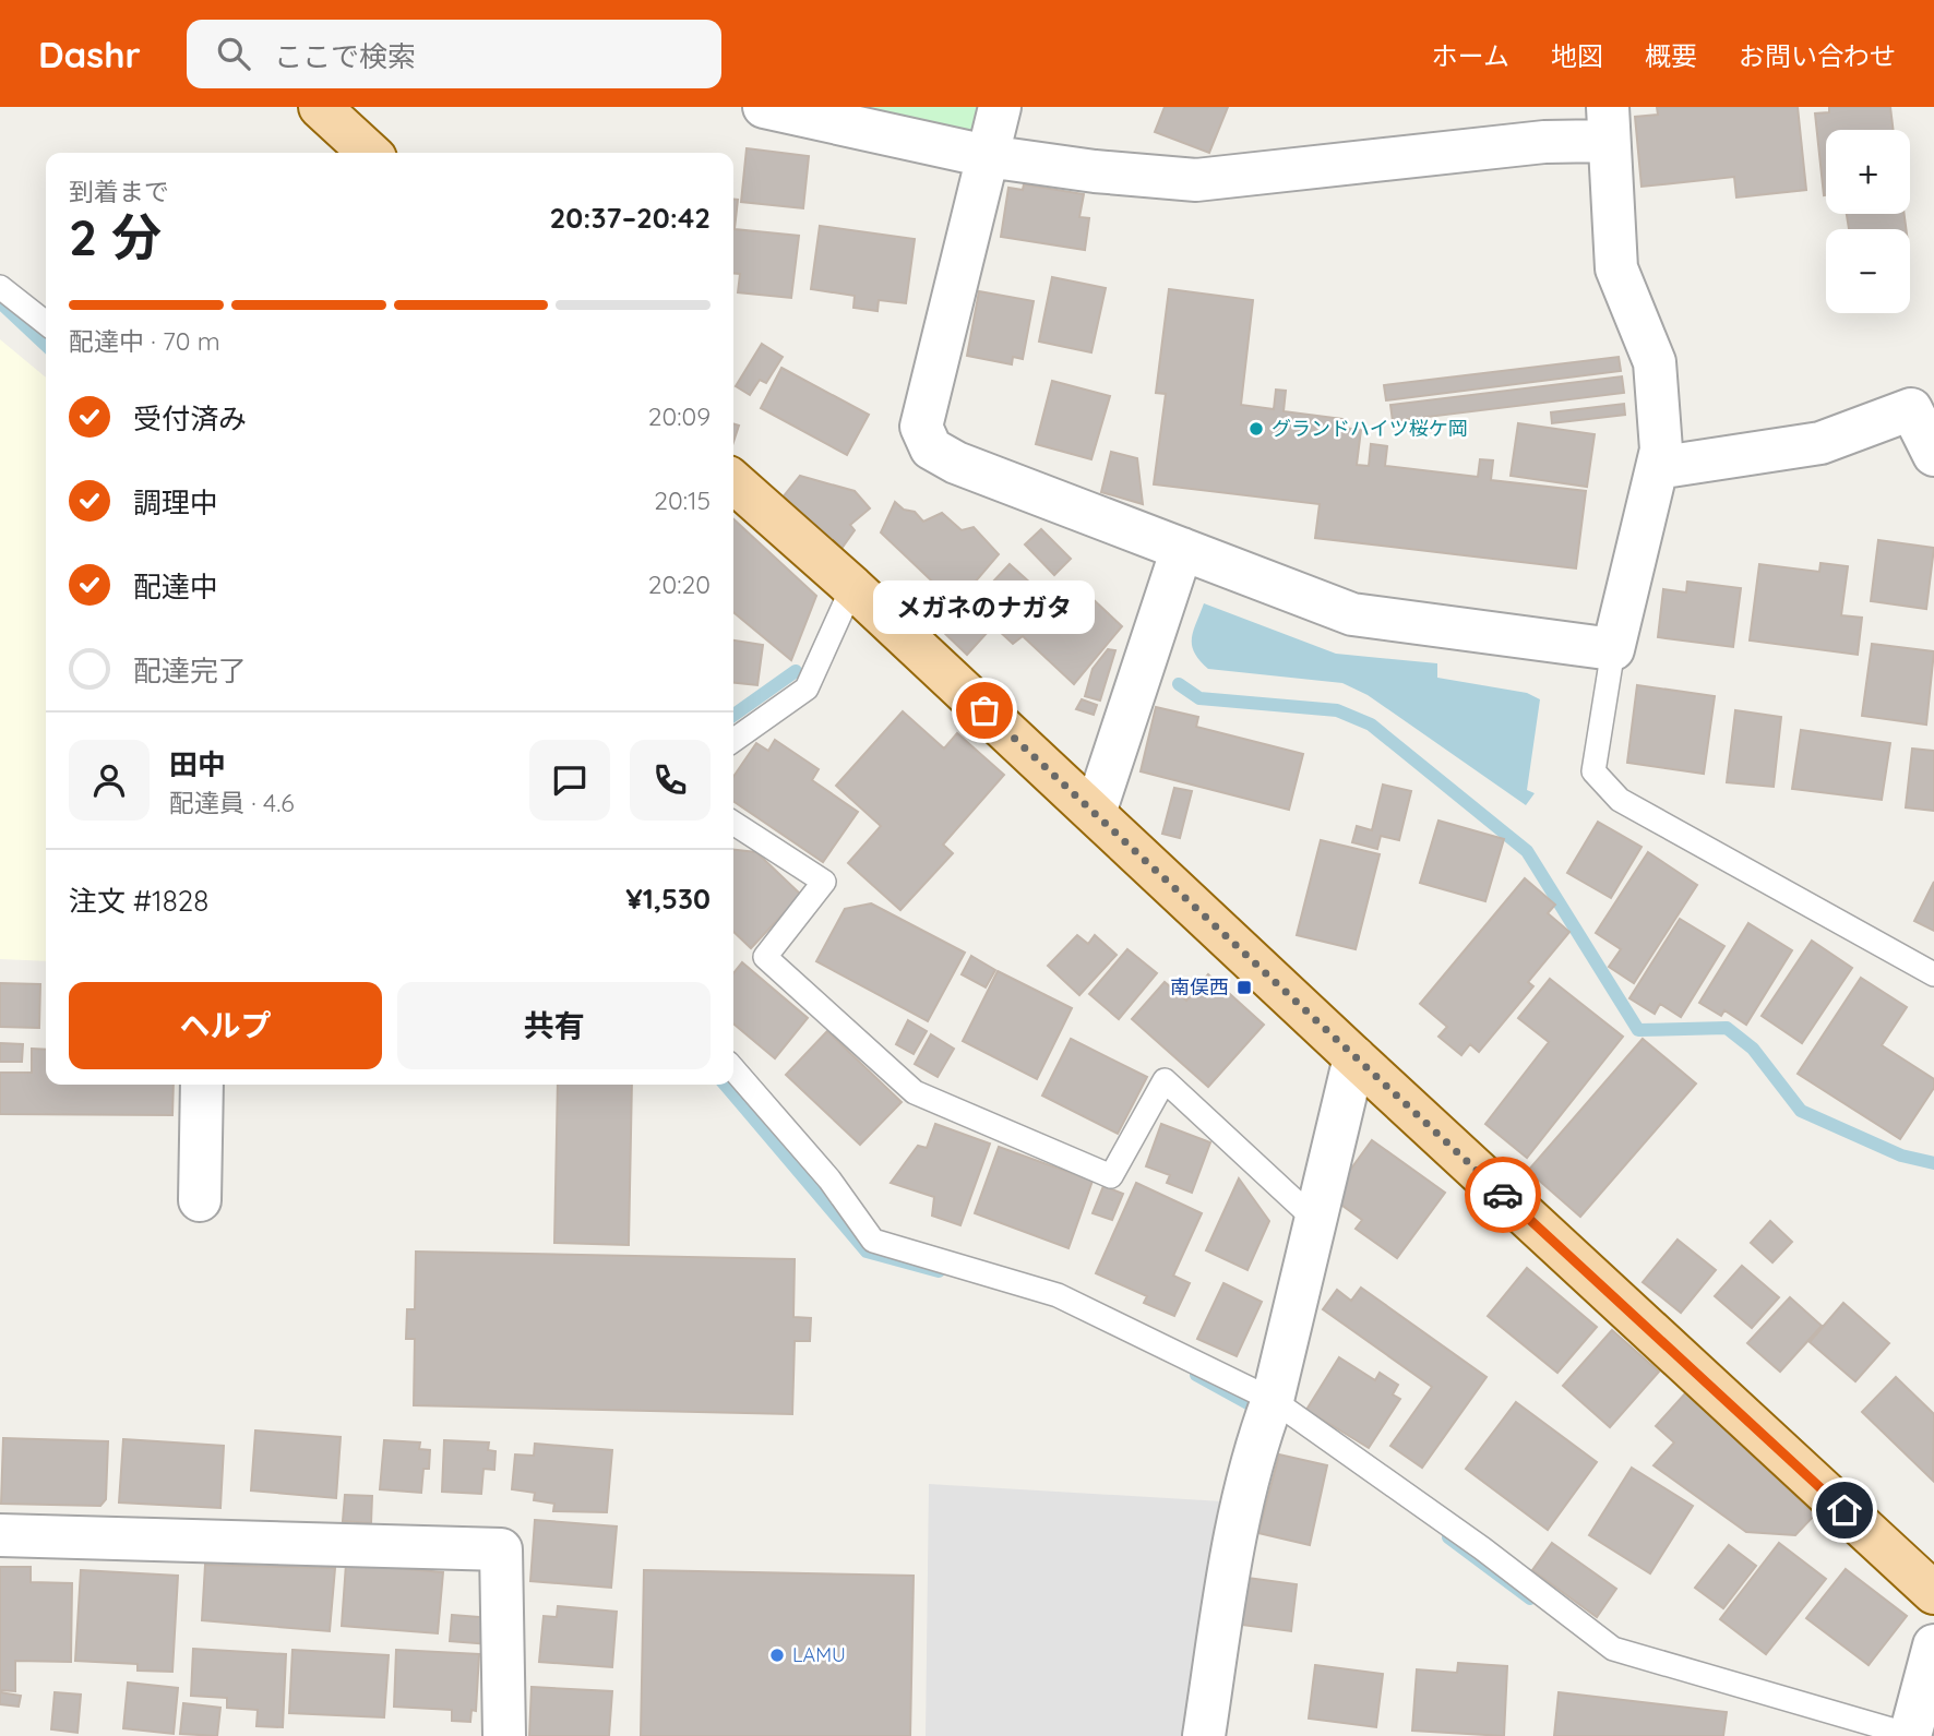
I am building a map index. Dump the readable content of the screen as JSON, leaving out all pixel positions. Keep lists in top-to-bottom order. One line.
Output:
{"places":{"other":["グランドハイツ桜ケ岡","メガネのナガタ","LAMU"],"transit":["南俣西"]},"page":{"header":"Dashr","search":"ここで検索","nav":["ホーム","地図","概要","お問い合わせ"],"map_buttons":["+","−"],"heading":["2 分","到着まで","20:37–20:42"],"panel":["田中","配達員 · 4.6","注文 #1828","¥1,530"],"bar":"配達中 · 70 m","list":[["受付済み","20:09"],["調理中","20:15"],["配達中","20:20"],"配達完了"],"bubble":"メガネのナガタ","buttons":["ヘルプ","共有"]}}
